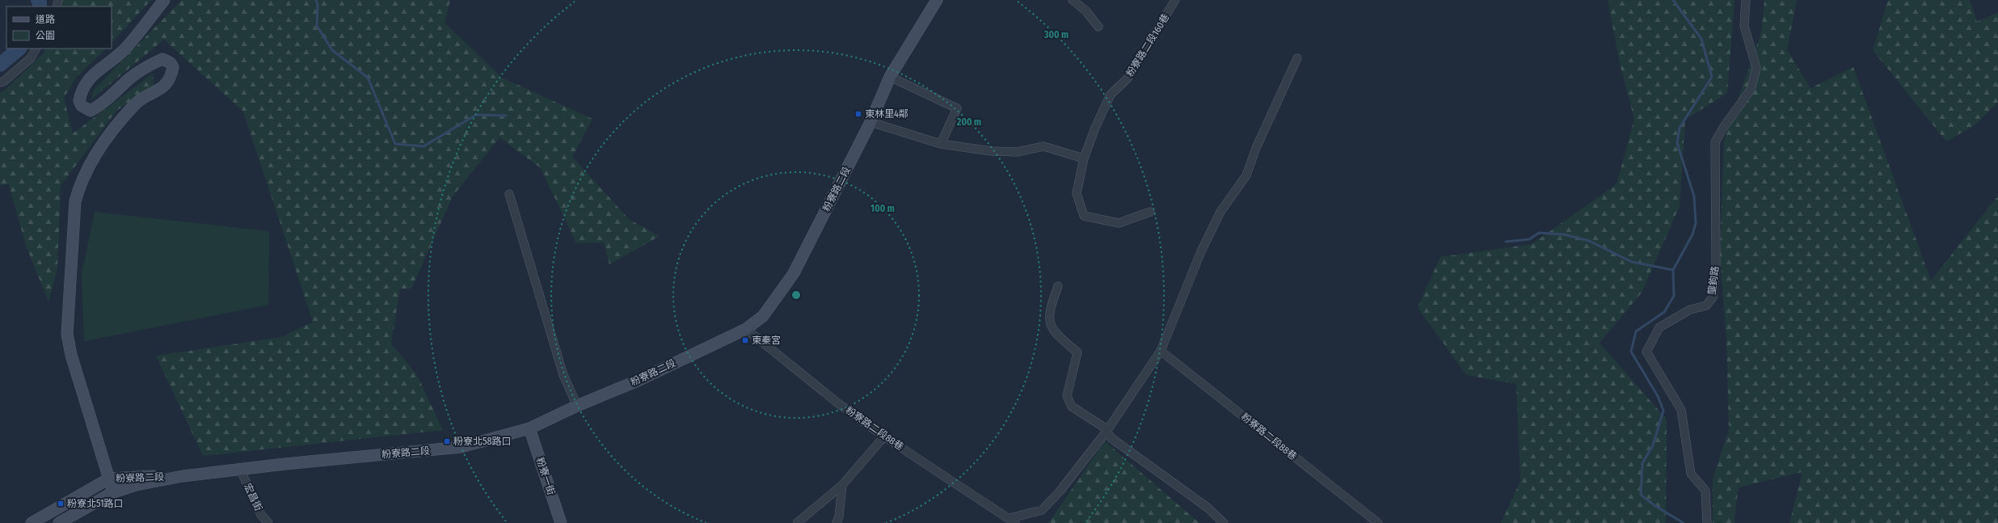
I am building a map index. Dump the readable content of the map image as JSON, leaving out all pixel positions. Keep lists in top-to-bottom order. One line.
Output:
{"streets":{"main road":["粉寮路二段","粉寮一街"],"street":["粉寮路二段160巷","壟鉤路","粉寮路二段88巷","宏昌街"]},"crossings":[["粉寮路二段","粉寮路二段88巷"],["粉寮路二段","粉寮一街"],["粉寮路二段","宏昌街"]],"places":{"transit":["東林里4鄰","東秦宮","粉寮北58路口","粉寮北51路口"]},"legend":["道路","公園"],"rings":["300 m","200 m","100 m"]}
